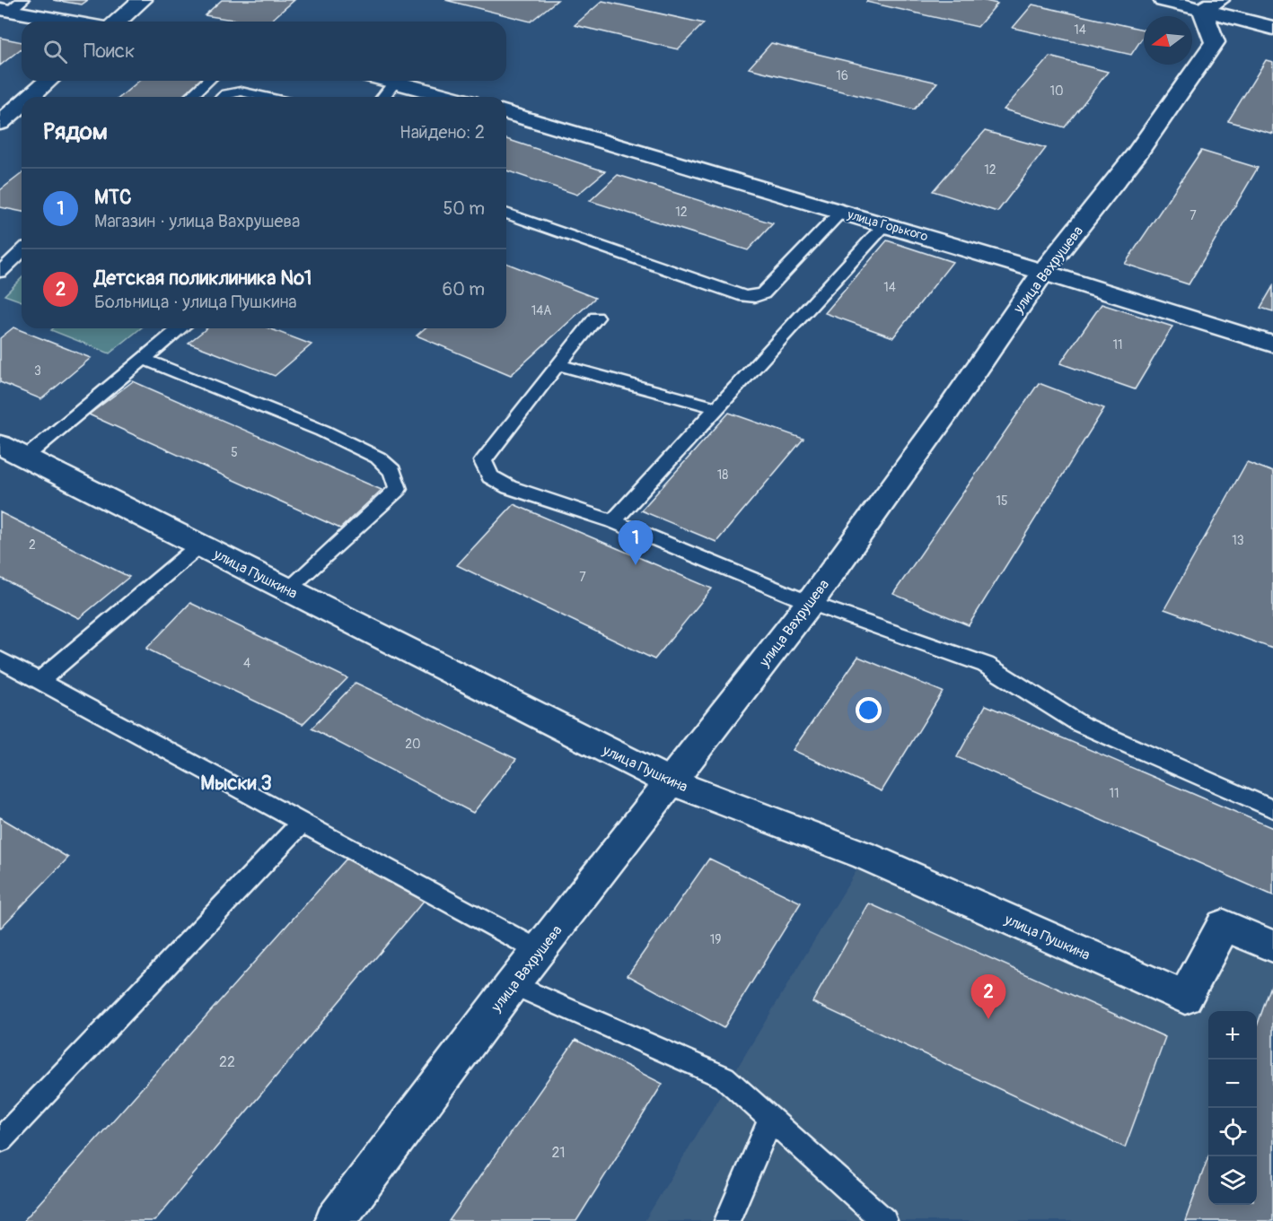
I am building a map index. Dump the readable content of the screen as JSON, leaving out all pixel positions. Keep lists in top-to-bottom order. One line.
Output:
{"streets":{"street":["улица Горького","улица Вахрушева","улица Пушкина"]},"crossings":[["улица Горького","улица Вахрушева"],["улица Вахрушева","улица Пушкина"]],"districts":["Мыски 3"],"house_numbers":["14","16","10","12","12","7","14","14А","11","3","5","18","15","13","2","7","4","20","11","19","22","21"],"north":"left","page":{"search":"Поиск","heading":["Рядом","Найдено: 2"],"list":[{"mark":"1","name":"МТС","note":"Магазин · улица Вахрушева","value":"50 m"},{"mark":"2","name":"Детская поликлиника №1","note":"Больница · улица Пушкина","value":"60 m"}],"pins":["1","2"],"map_buttons":["+","−"]}}
